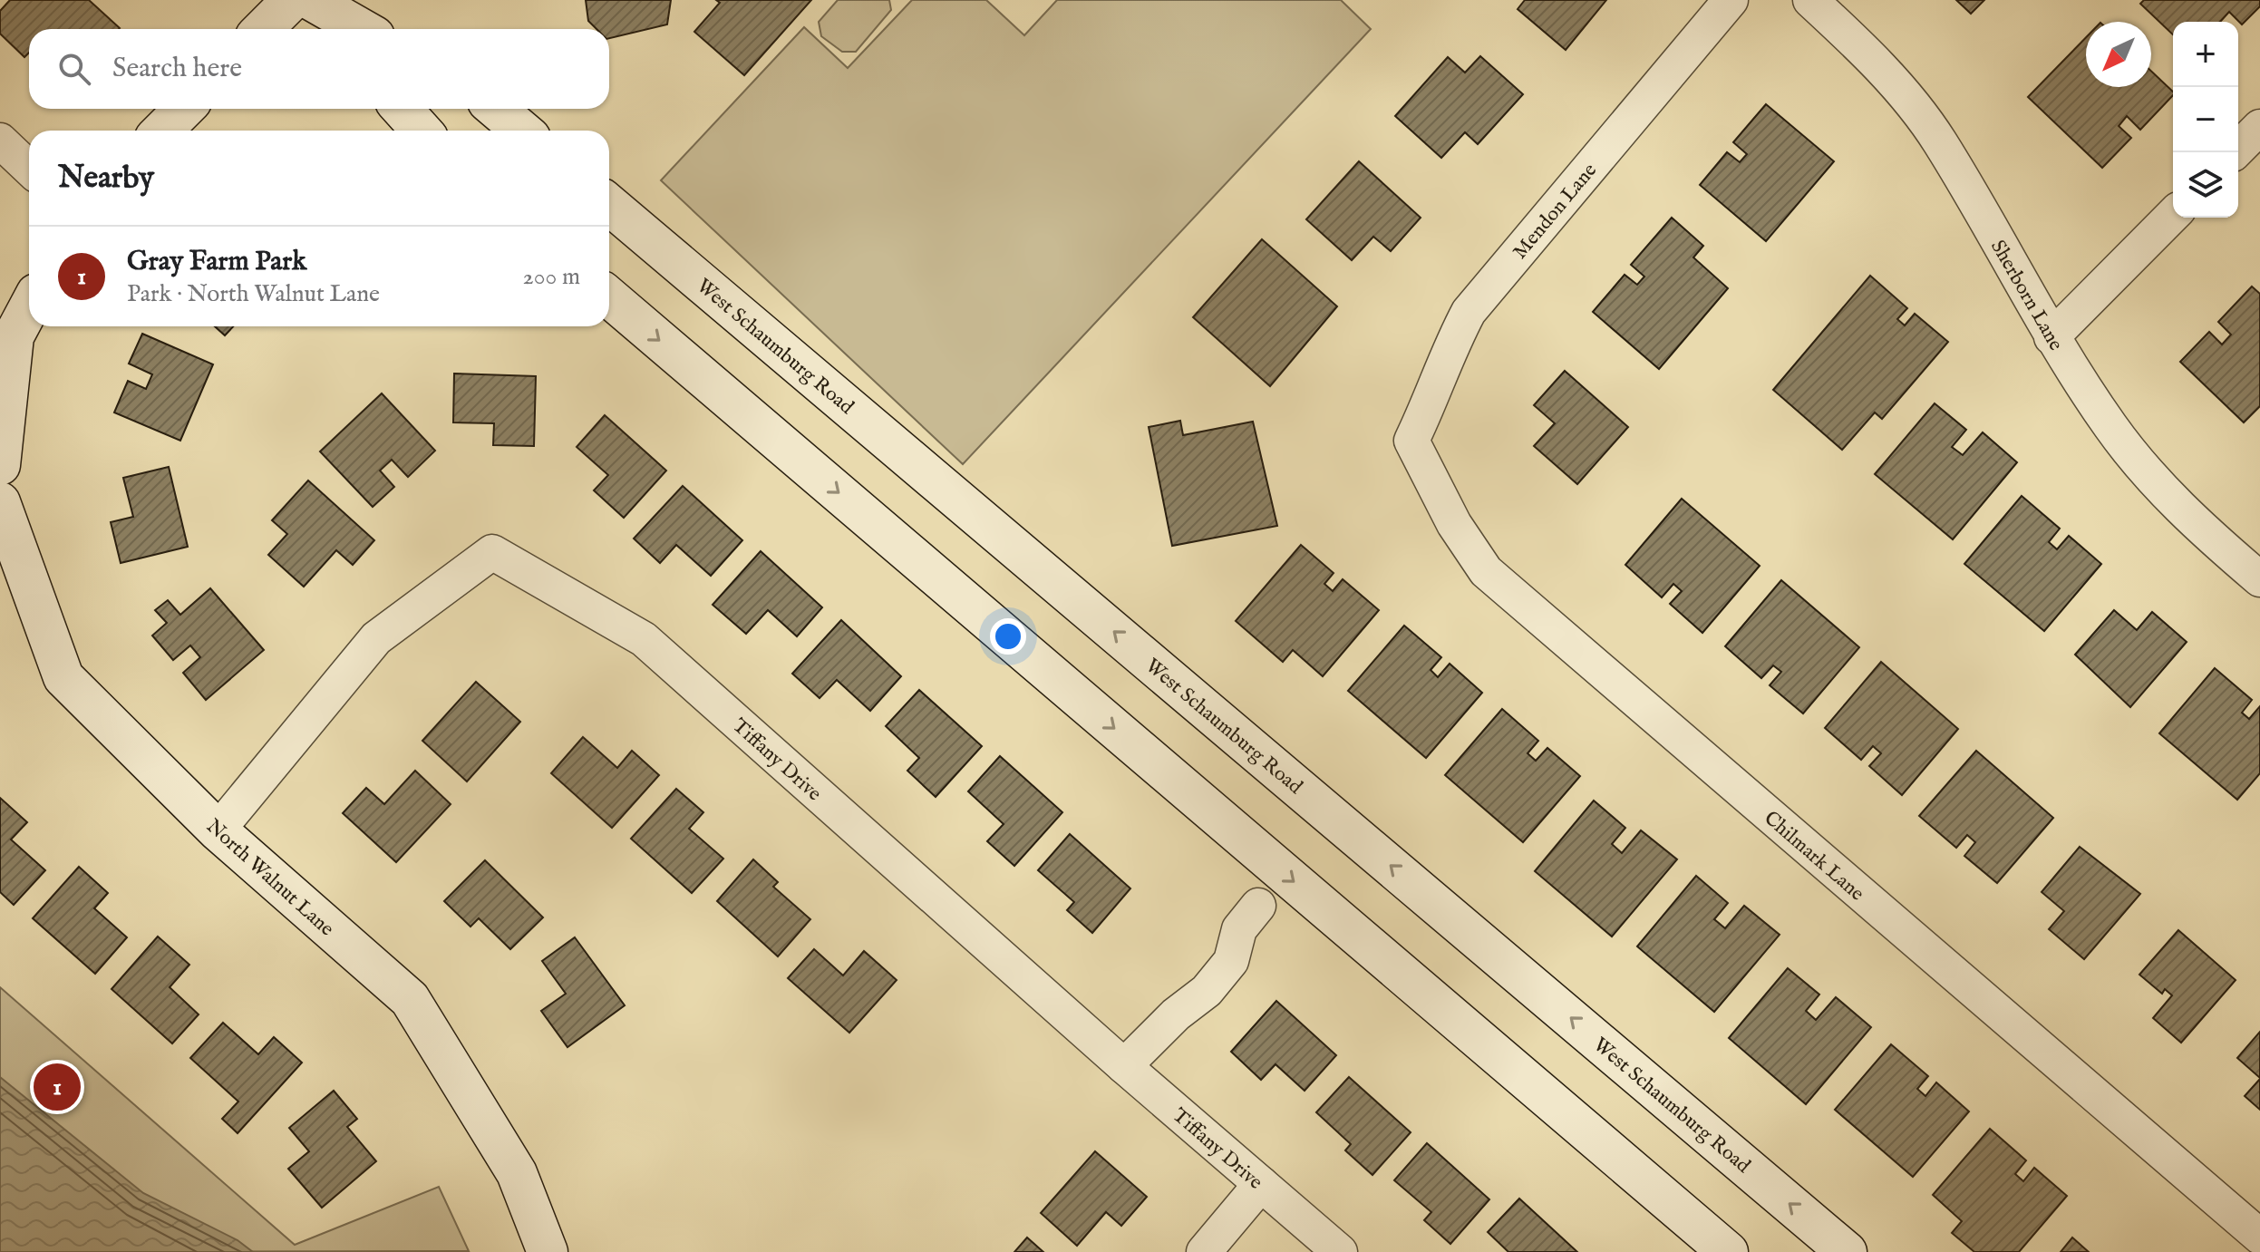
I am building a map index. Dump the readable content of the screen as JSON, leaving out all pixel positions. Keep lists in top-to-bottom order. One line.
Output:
{"streets":{"main road":["West Schaumburg Road","North Walnut Lane"],"street":["Mendon Lane","Sherborn Lane","Tiffany Drive","Chilmark Lane"]},"crossings":[["Mendon Lane","Chilmark Lane"],["Tiffany Drive","North Walnut Lane"]],"north":"bottom left","page":{"map_buttons":["+","−"],"search":"Search here","heading":"Nearby","list":[{"mark":"1","name":"Gray Farm Park","note":"Park · North Walnut Lane","value":"200 m"}],"pins":"1"}}
